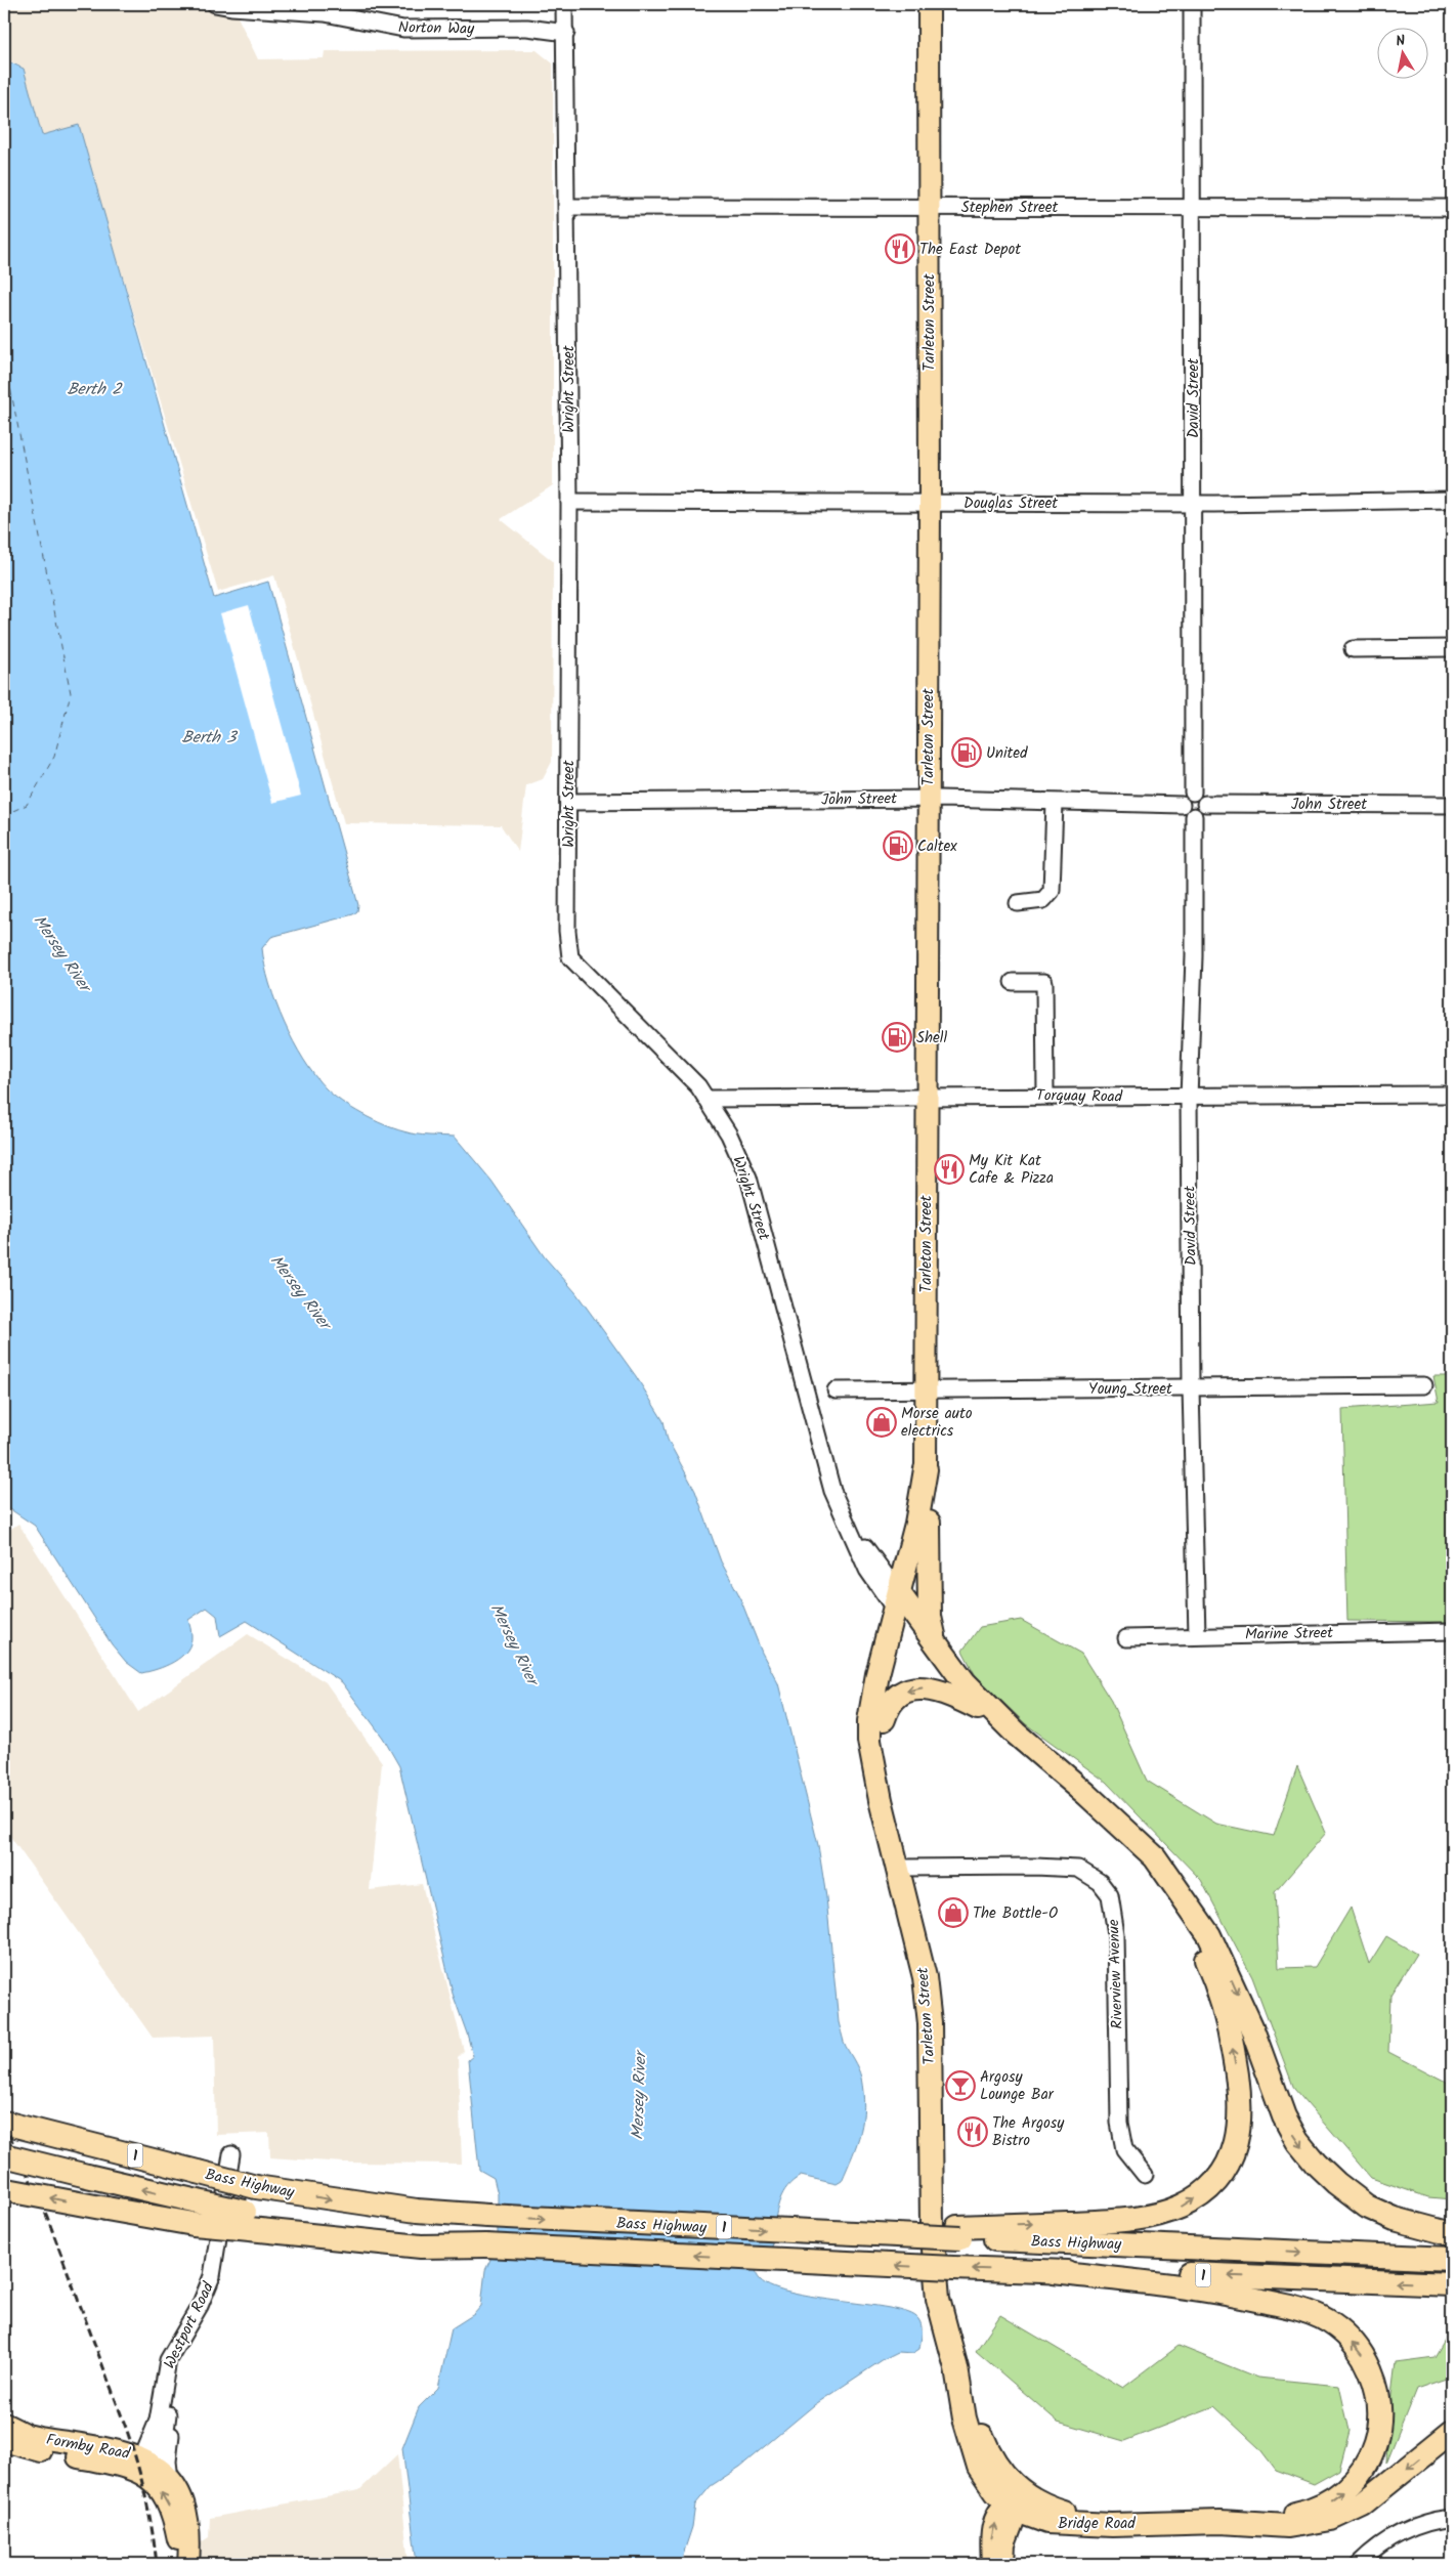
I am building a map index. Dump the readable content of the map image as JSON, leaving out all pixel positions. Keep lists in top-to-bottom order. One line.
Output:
{"streets":{"highway":["Tarleton Street","1","Bass Highway","Bridge Road"],"main road":["Formby Road"],"street":["Norton Way","Stephen Street","Wright Street","David Street","Douglas Street","John Street","Torquay Road","Young Street","Marine Street","Riverview Avenue","Westport Road"]},"crossings":[["Norton Way","Wright Street"],["Stephen Street","Tarleton Street"],["Stephen Street","Wright Street"],["Stephen Street","David Street"],["Tarleton Street","Wright Street"],["Tarleton Street","Douglas Street"],["Tarleton Street","John Street"],["Tarleton Street","Torquay Road"],["Tarleton Street","Young Street"],["Tarleton Street","Riverview Avenue"],["Tarleton Street","Bridge Road"],["Wright Street","Douglas Street"],["Wright Street","John Street"],["Wright Street","Torquay Road"],["David Street","Douglas Street"],["David Street","John Street"],["David Street","Torquay Road"],["David Street","Young Street"],["David Street","Marine Street"],["Westport Road","Formby Road"]],"water":["Berth 2","Berth 3","Mersey River"],"places":{"restaurant":["The East Depot","My Kit Kat Cafe & Pizza","The Argosy Bistro"],"fuel station":["United","Caltex","Shell"],"shop":["Morse auto electrics","The Bottle-O"],"bar":["Argosy Lounge Bar"]},"north":"top"}
